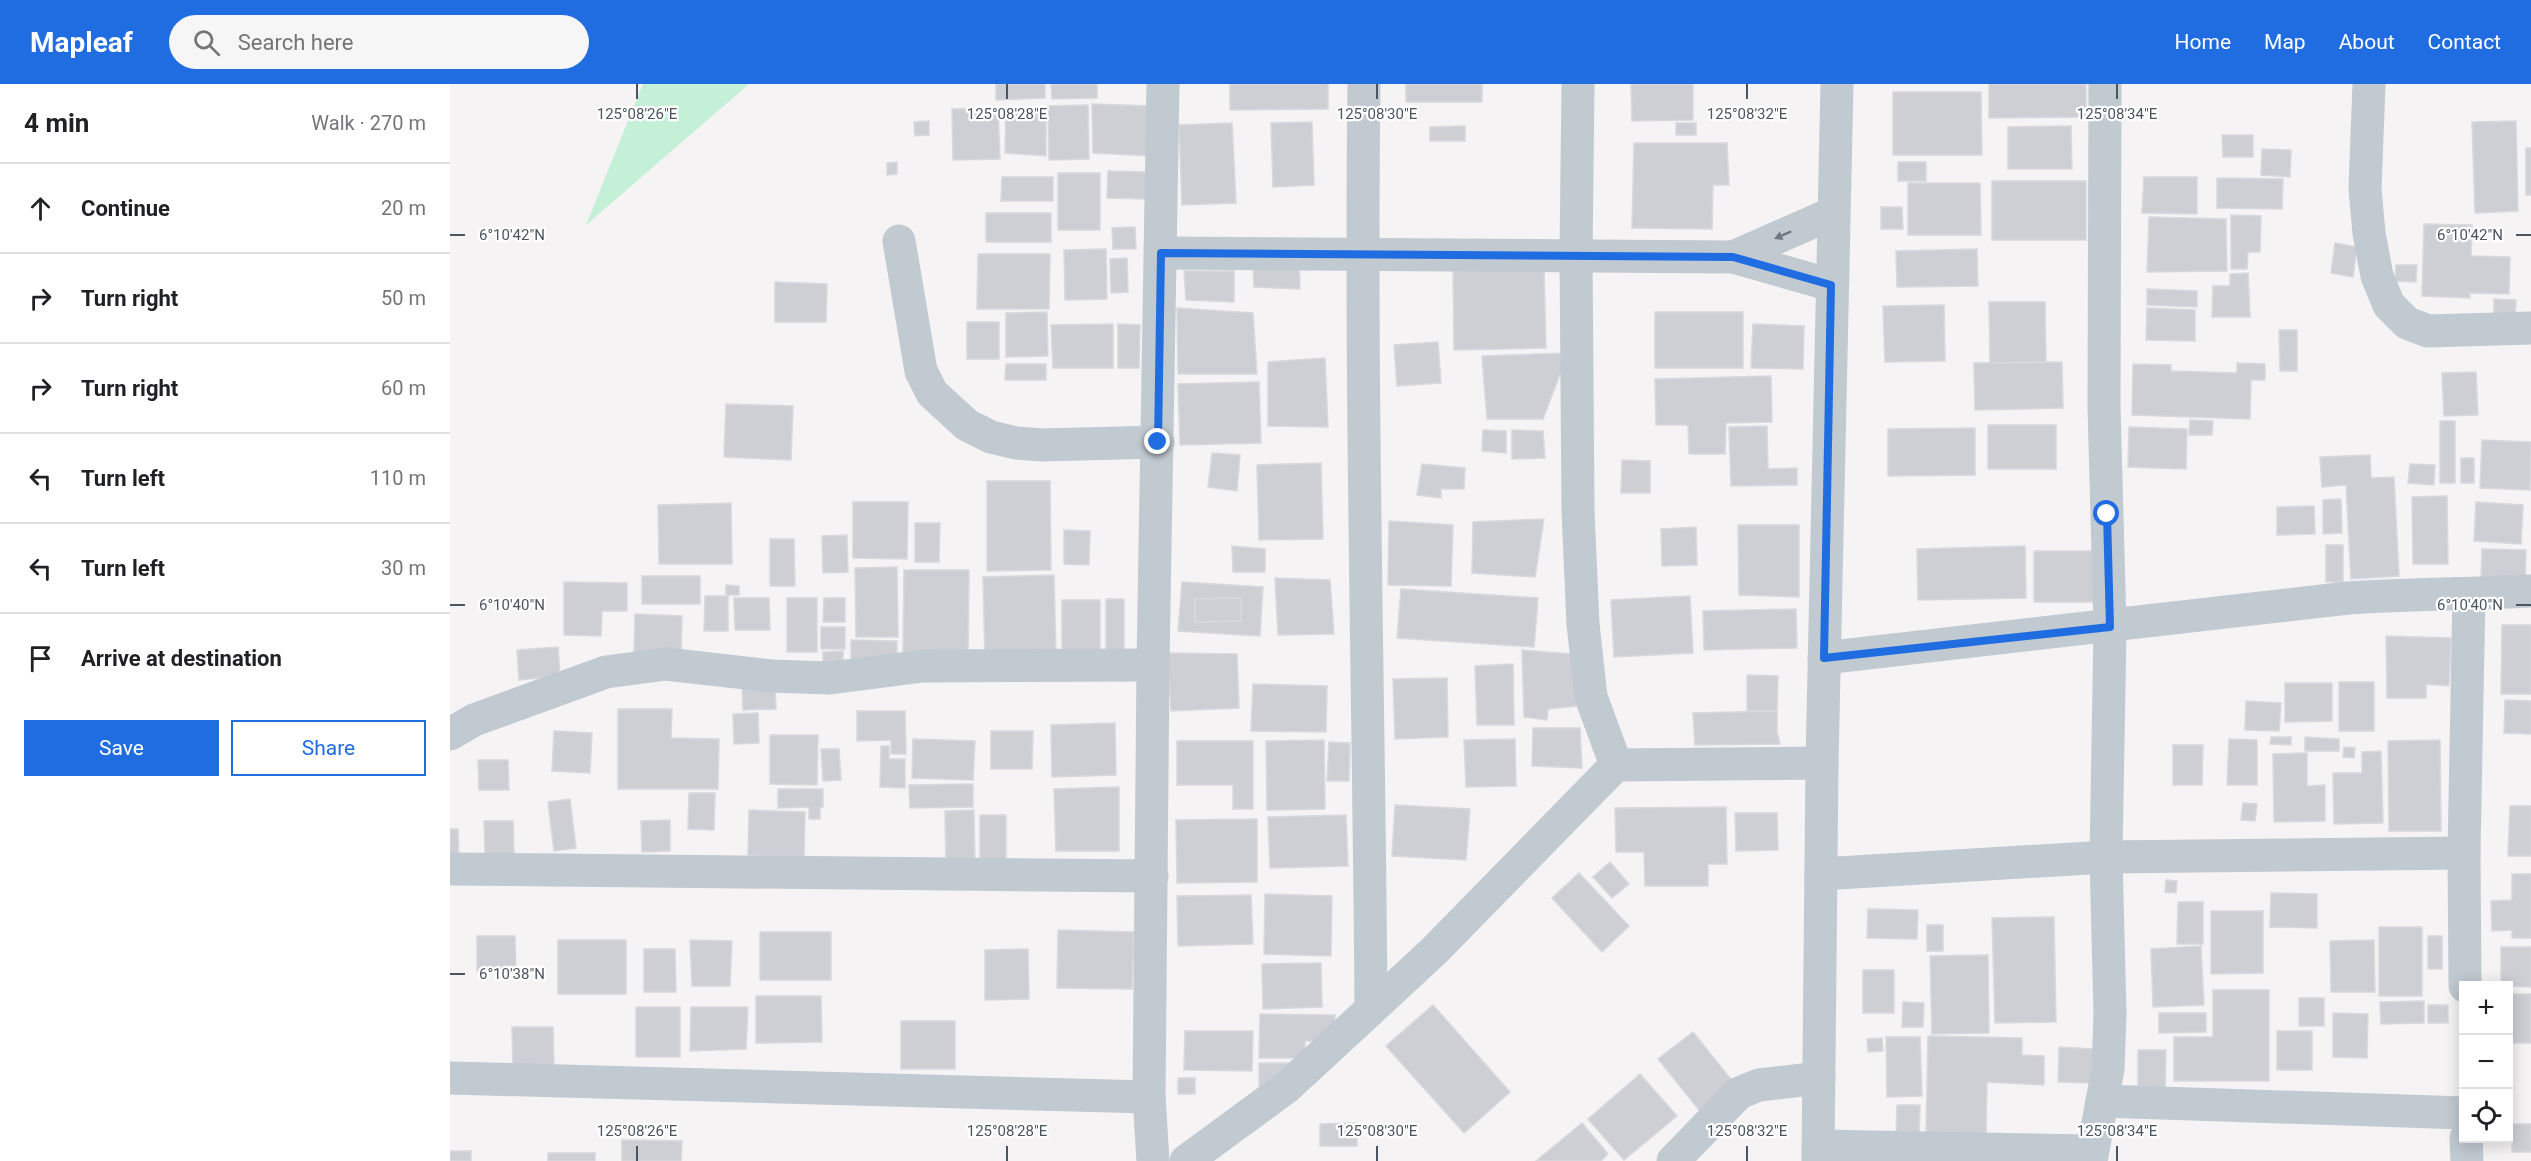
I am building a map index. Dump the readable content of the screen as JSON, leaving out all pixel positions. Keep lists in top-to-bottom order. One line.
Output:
{"page":{"header":"Mapleaf","search":"Search here","nav":["Home","Map","About","Contact"],"heading":["4 min","Walk · 270 m"],"list":[["Continue","20 m"],["Turn right","50 m"],["Turn right","60 m"],["Turn left","110 m"],["Turn left","30 m"],"Arrive at destination"],"buttons":["Save","Share"],"map_buttons":["+","−"]},"coordinates":["125°08'26\"E","125°08'28\"E","125°08'30\"E","125°08'32\"E","125°08'34\"E","6°10'42\"N","6°10'40\"N","6°10'38\"N"]}
